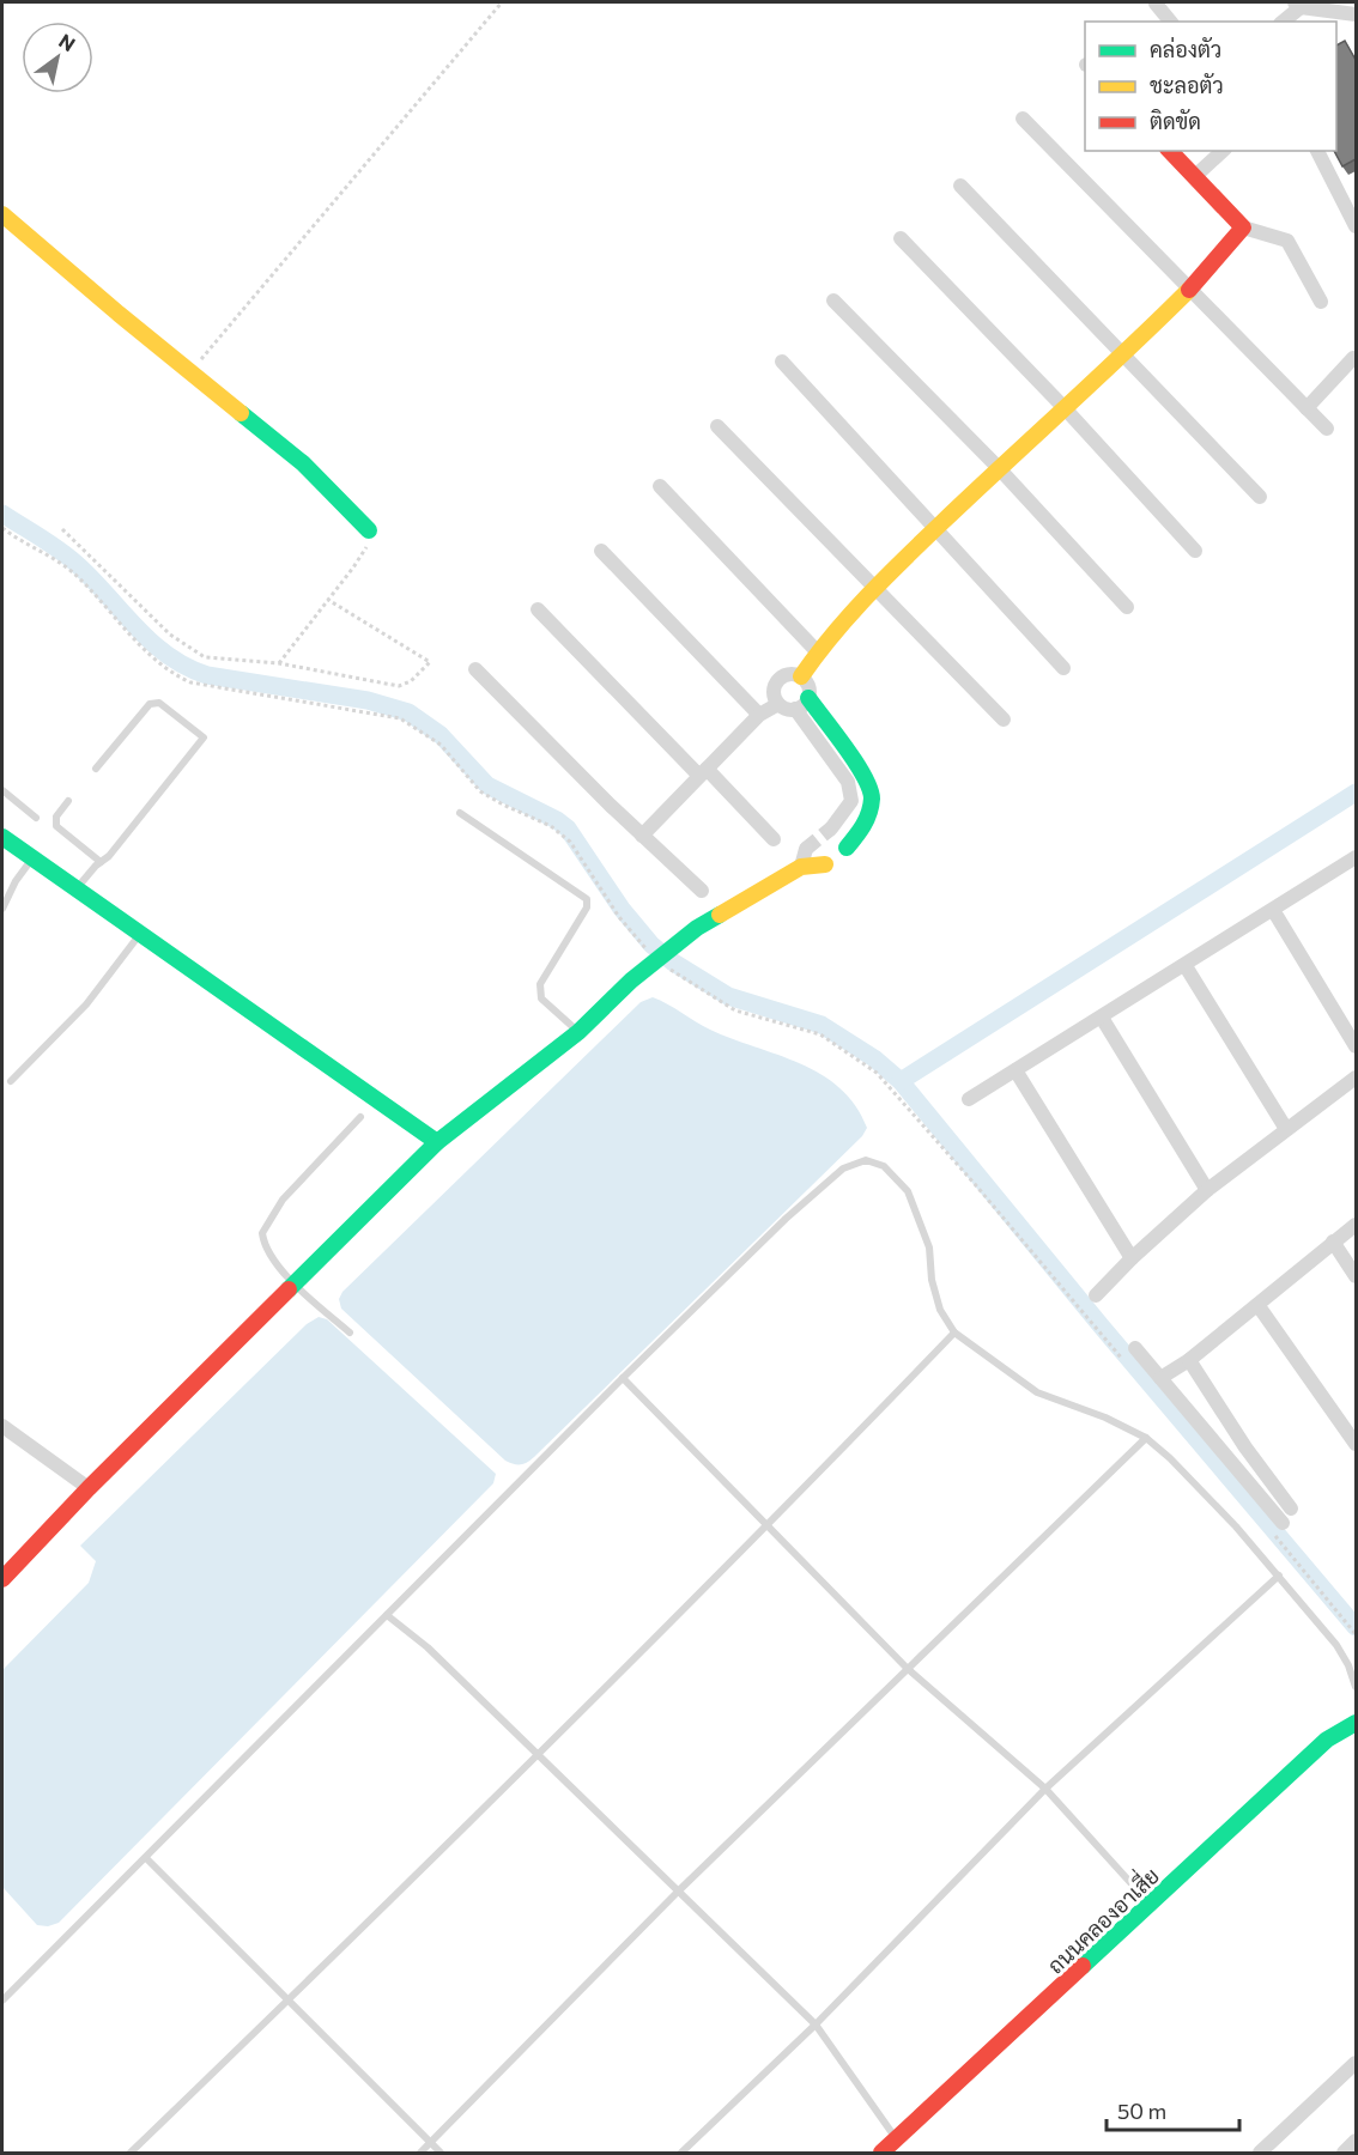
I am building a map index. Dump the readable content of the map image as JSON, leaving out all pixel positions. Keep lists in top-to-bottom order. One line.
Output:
{"streets":{"street":["ถนนคลองอาเสี่ย"]},"legend":["คล่องตัว","ชะลอตัว","ติดขัด"],"scale_bar":"50 m","north":"top right"}
